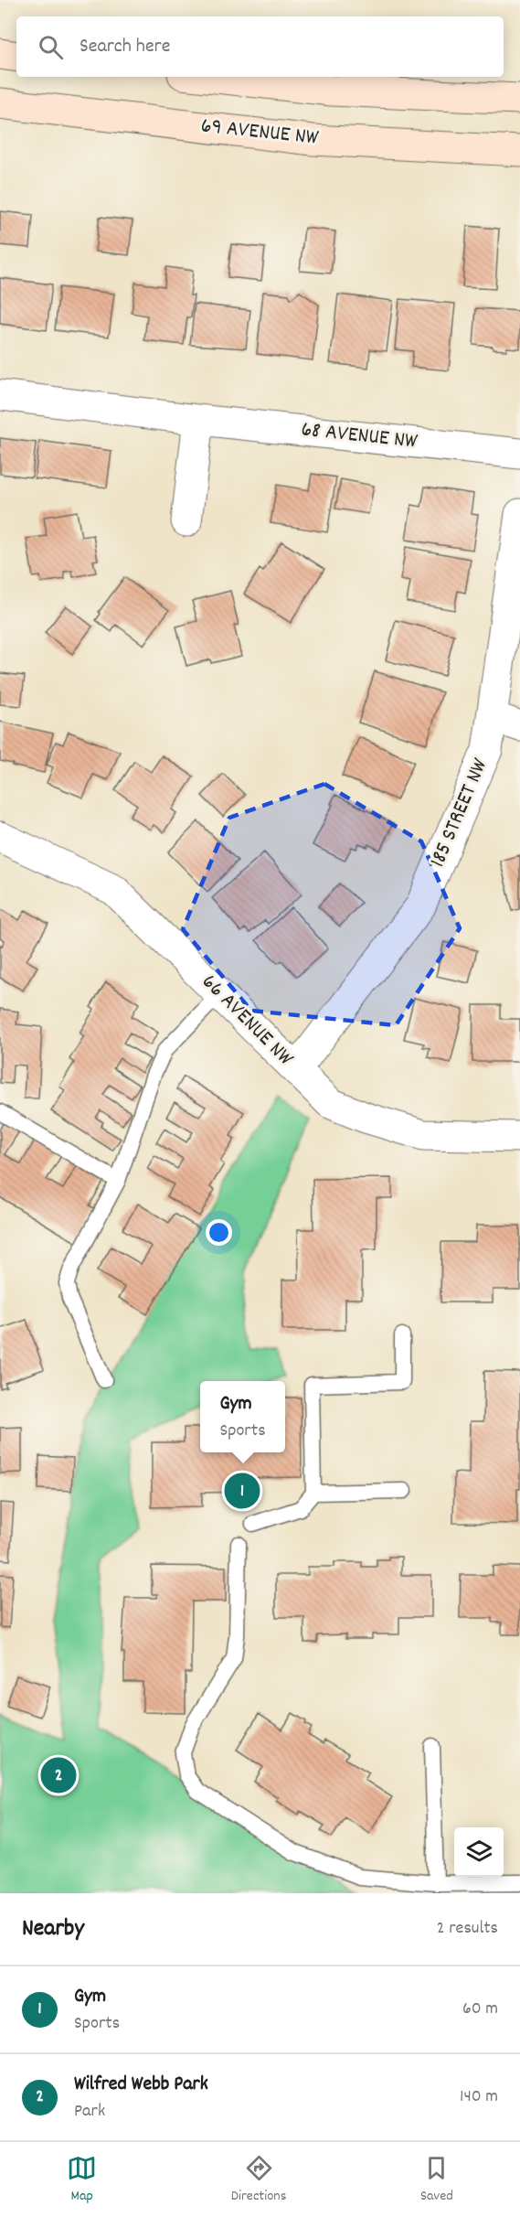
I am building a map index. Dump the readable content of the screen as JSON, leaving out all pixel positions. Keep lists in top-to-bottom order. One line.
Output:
{"streets":{"main road":["69 AVENUE NW"],"street":["68 AVENUE NW","185 STREET NW","66 AVENUE NW"]},"crossings":[["185 STREET NW","66 AVENUE NW"]],"page":{"search":"Search here","popup":["Gym","Sports"],"pins":["1","2"],"heading":["Nearby","2 results"],"list":[{"mark":"1","name":"Gym","note":"Sports","value":"60 m"},{"mark":"2","name":"Wilfred Webb Park","note":"Park","value":"140 m"}],"nav":["Map","Directions","Saved"]}}
